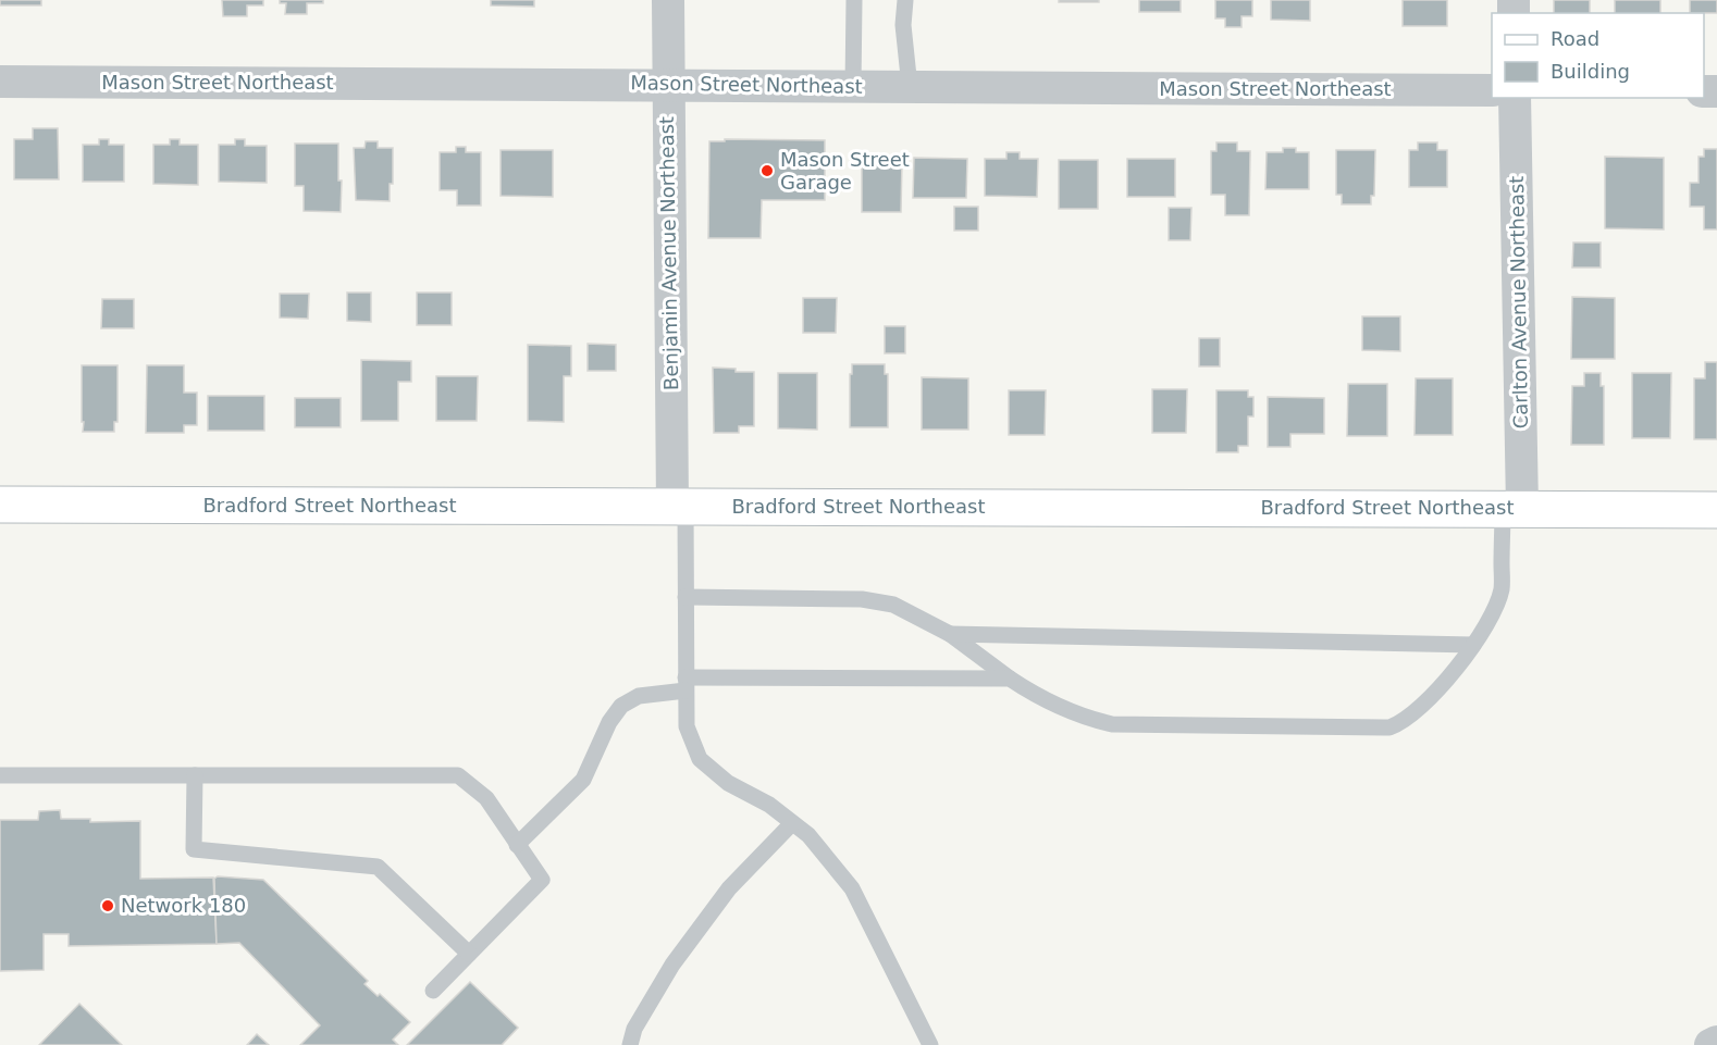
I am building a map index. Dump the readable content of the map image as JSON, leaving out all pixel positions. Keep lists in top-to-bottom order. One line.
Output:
{"streets":{"street":["Mason Street Northeast","Benjamin Avenue Northeast","Carlton Avenue Northeast","Bradford Street Northeast"]},"crossings":[["Mason Street Northeast","Benjamin Avenue Northeast"],["Benjamin Avenue Northeast","Bradford Street Northeast"],["Carlton Avenue Northeast","Bradford Street Northeast"]],"places":["Mason Street Garage","Network 180"],"legend":["Road","Building"]}
